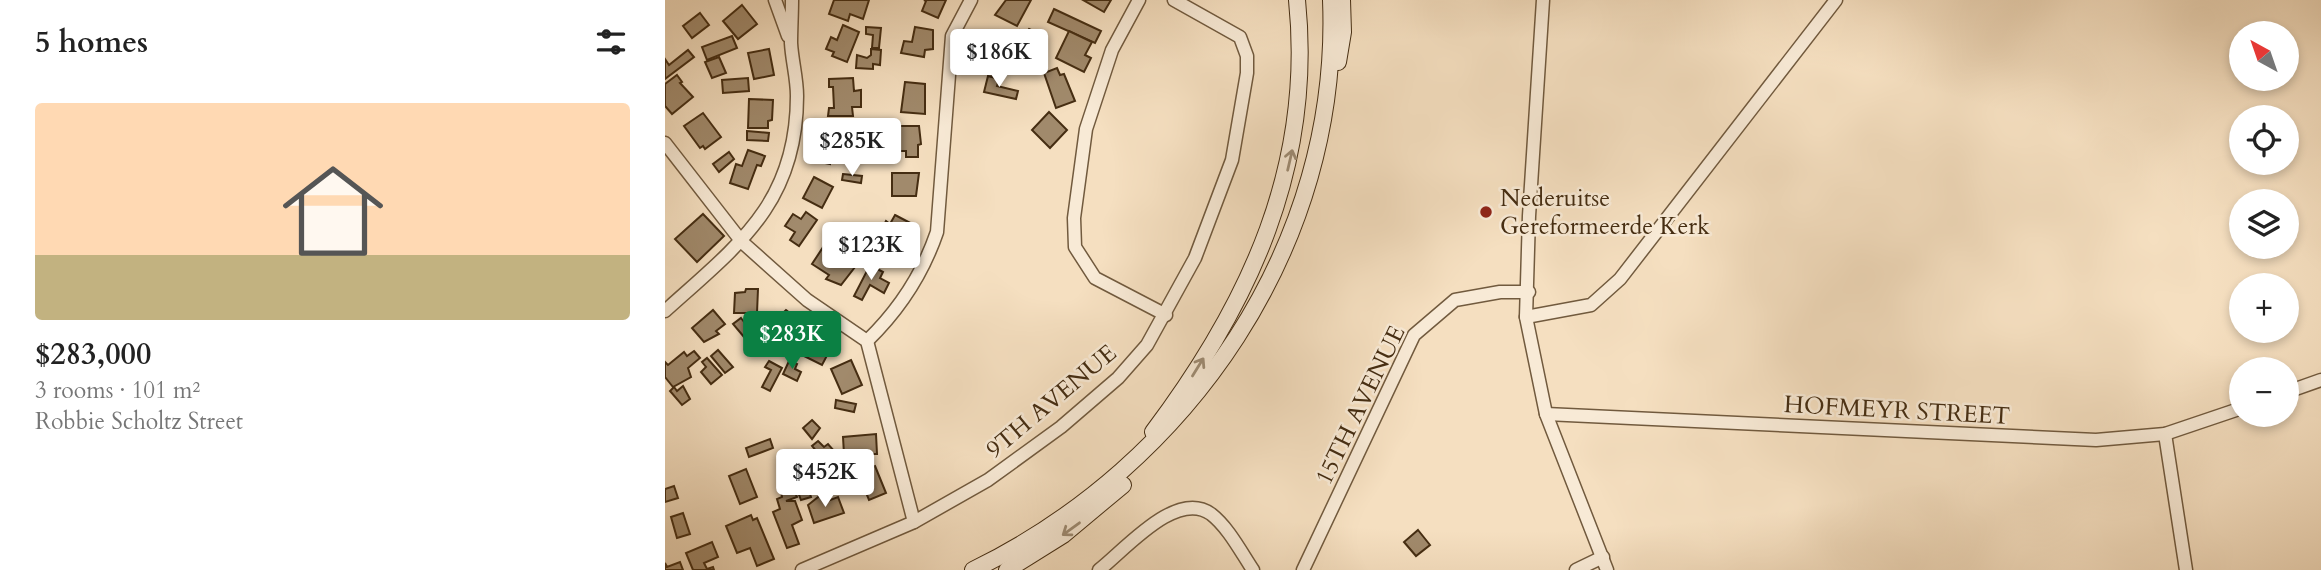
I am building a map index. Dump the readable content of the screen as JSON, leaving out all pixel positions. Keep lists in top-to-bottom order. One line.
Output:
{"streets":{"street":["9TH AVENUE","15TH AVENUE","HOFMEYR STREET"]},"places":["Nederuitse Gereformeerde Kerk"],"north":"top left","page":{"heading":"5 homes","map_buttons":["+","−"],"price":["$186K","$285K","$123K","$283K","$452K"],"list":[{"name":"$283,000","note":"3 rooms · 101 m² · Robbie Scholtz Street"}]}}
